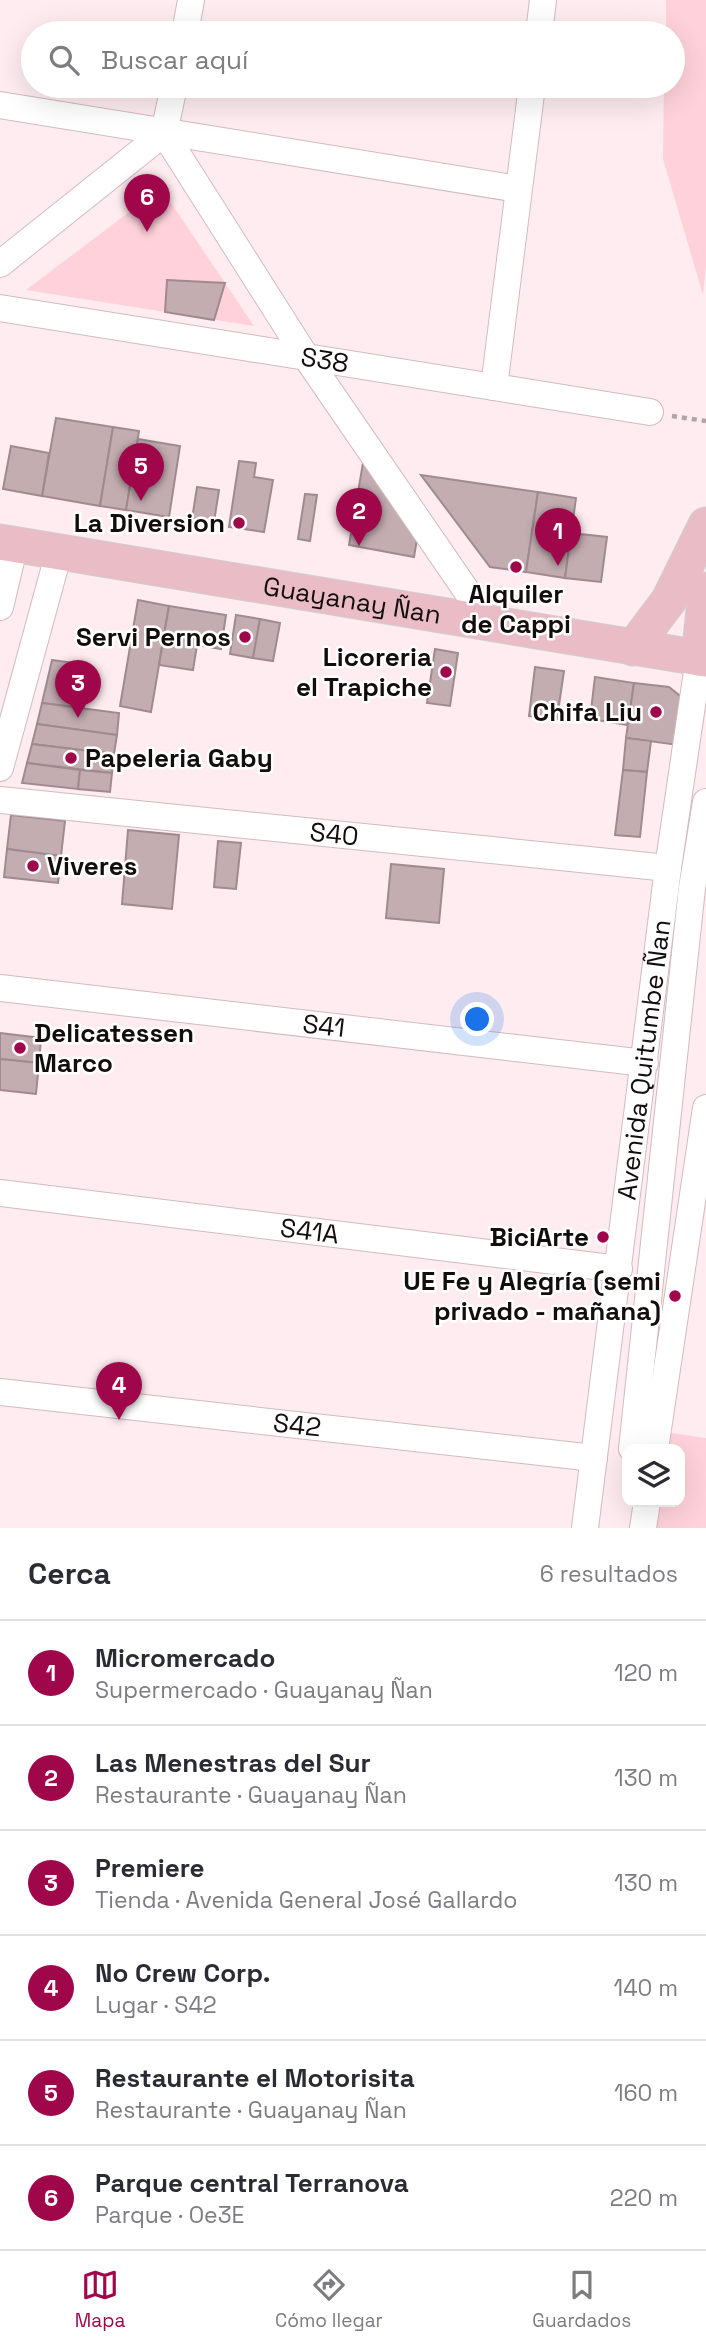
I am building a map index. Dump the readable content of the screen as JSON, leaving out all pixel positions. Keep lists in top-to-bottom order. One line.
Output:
{"streets":{"main road":["Guayanay Ñan","Avenida Quitumbe Ñan"],"street":["S38","S40","S41","S41A","S42"]},"crossings":[["Guayanay Ñan","Avenida Quitumbe Ñan"],["S40","Avenida Quitumbe Ñan"],["S41","Avenida Quitumbe Ñan"],["Avenida Quitumbe Ñan","S41A"],["Avenida Quitumbe Ñan","S42"]],"places":["La Diversion","Alquiler de Cappi","Servi Pernos","Licoreria el Trapiche","Chifa Liu","Papeleria Gaby","Viveres","Delicatessen Marco","BiciArte","UE Fe y Alegría (semi privado - mañana)"],"page":{"search":"Buscar aquí","pins":["6","5","2","1","3","4"],"heading":["Cerca","6 resultados"],"list":[{"mark":"1","name":"Micromercado","note":"Supermercado · Guayanay Ñan","value":"120 m"},{"mark":"2","name":"Las Menestras del Sur","note":"Restaurante · Guayanay Ñan","value":"130 m"},{"mark":"3","name":"Premiere","note":"Tienda · Avenida General José Gallardo","value":"130 m"},{"mark":"4","name":"No Crew Corp.","note":"Lugar · S42","value":"140 m"},{"mark":"5","name":"Restaurante el Motorisita","note":"Restaurante · Guayanay Ñan","value":"160 m"},{"mark":"6","name":"Parque central Terranova","note":"Parque · Oe3E","value":"220 m"}],"nav":["Mapa","Cómo llegar","Guardados"]}}
